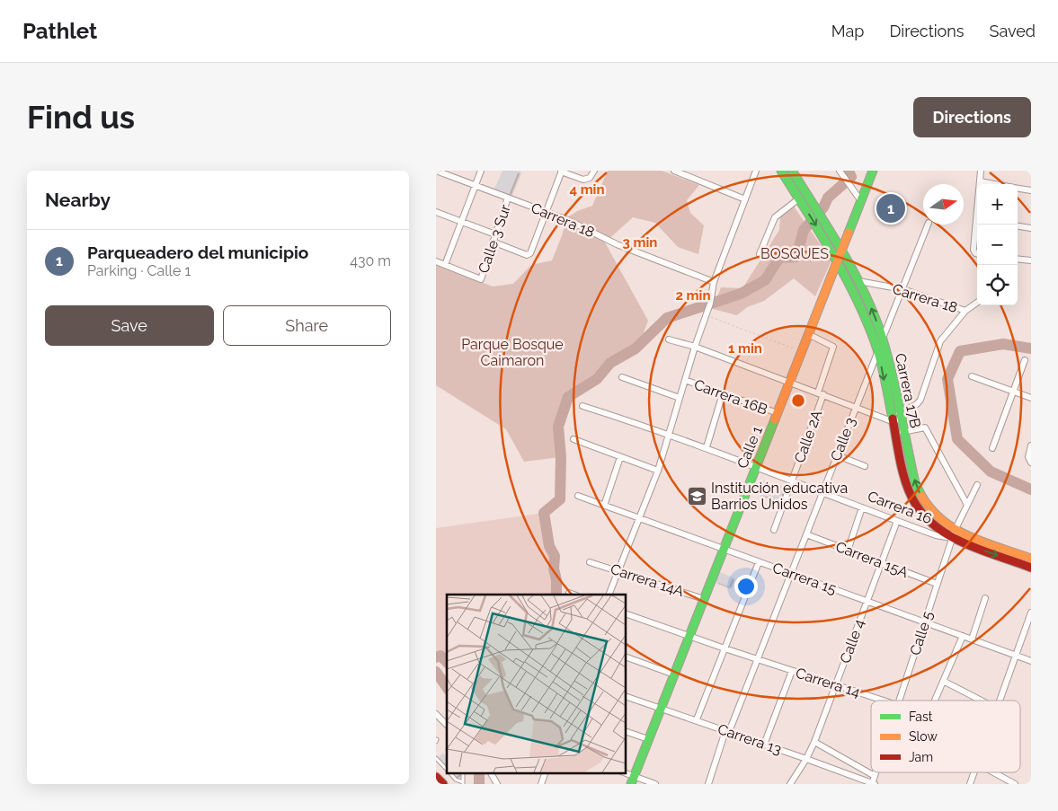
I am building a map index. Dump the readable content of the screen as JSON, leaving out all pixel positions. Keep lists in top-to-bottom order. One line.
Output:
{"streets":{"street":["Carrera 18","Calle 3 Sur","Carrera 17B","Carrera 16B","Calle 2A","Calle 3","Calle 1","Carrera 16","Carrera 15A","Carrera 15","Carrera 14A","Calle 5","Calle 4","Carrera 14","Carrera 13"]},"crossings":[["Carrera 18","Calle 3 Sur"],["Carrera 18","Carrera 17B"],["Carrera 18","Calle 3"],["Carrera 17B","Calle 3"],["Carrera 17B","Calle 1"],["Carrera 17B","Carrera 16"],["Carrera 17B","Calle 5"],["Carrera 16B","Calle 1"],["Calle 2A","Calle 1"],["Calle 2A","Carrera 16"],["Calle 3","Carrera 16"],["Calle 3","Carrera 15A"],["Calle 3","Carrera 15"],["Calle 3","Carrera 14"],["Calle 3","Carrera 13"],["Calle 1","Carrera 16"],["Calle 1","Carrera 15"],["Calle 1","Carrera 14A"],["Calle 1","Carrera 14"],["Calle 1","Carrera 13"],["Carrera 16","Calle 5"],["Carrera 16","Calle 4"],["Carrera 15A","Calle 5"],["Carrera 15A","Calle 4"],["Carrera 15","Calle 5"],["Carrera 15","Calle 4"],["Calle 5","Carrera 13"],["Calle 4","Carrera 14"],["Calle 4","Carrera 13"]],"parks":["BOSQUES","Parque Bosque Caimaron"],"places":{"school or university":["Institución educativa Barrios Unidos"]},"legend":["Fast","Slow","Jam"],"north":"right","page":{"header":"Pathlet","nav":["Map","Directions","Saved"],"buttons":["Directions",["Save","Share"]],"title":"Find us","heading":"Nearby","map_buttons":["+","−"],"pins":"1","list":[{"mark":"1","name":"Parqueadero del municipio","note":"Parking · Calle 1","value":"430 m"}]},"rings":["4 min","3 min","2 min","1 min"]}
